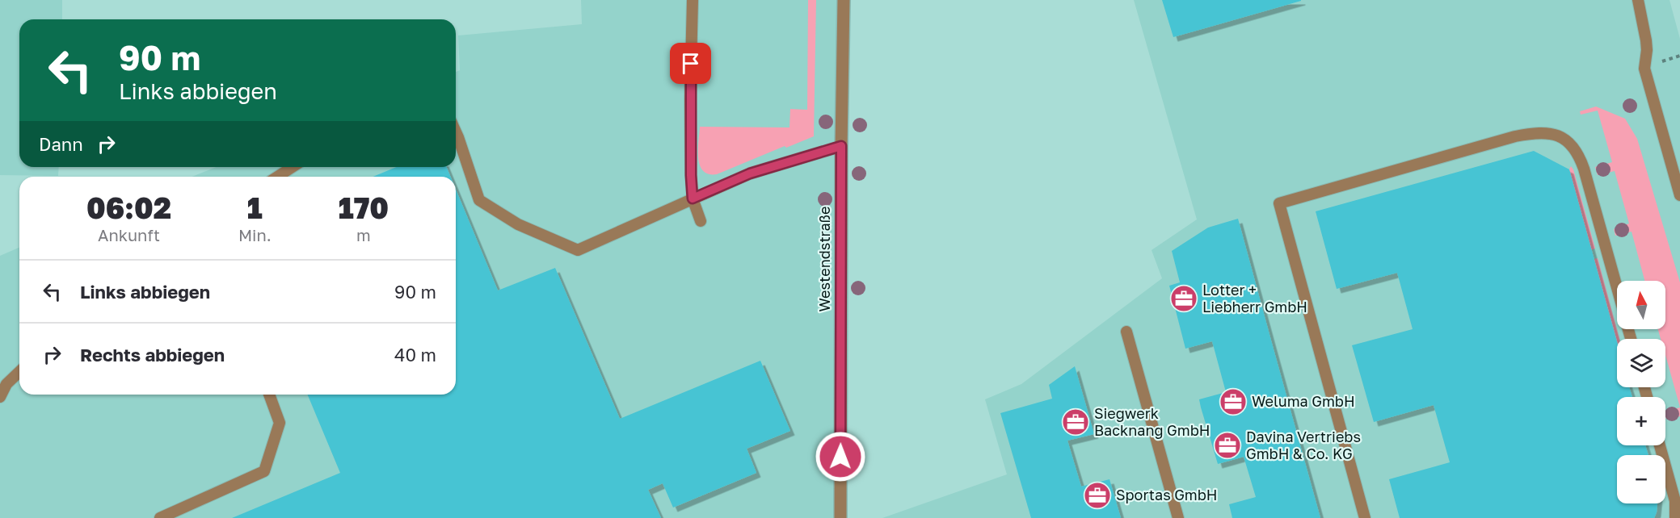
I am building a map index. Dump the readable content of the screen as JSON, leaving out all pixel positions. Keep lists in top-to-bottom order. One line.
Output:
{"streets":{"street":["Westendstraße"]},"places":{"office":["Lotter + Liebherr GmbH","Weluma GmbH","Siegwerk Backnang GmbH","Davina Vertriebs GmbH & Co. KG","Sportas GmbH"]},"north":"top","page":{"turn":["90 m","Links abbiegen"],"then":"Dann","eta":["06:02","Ankunft","1","Min.","170","m"],"list":[{"name":"Links abbiegen","value":"90 m"},{"name":"Rechts abbiegen","value":"40 m"}],"map_buttons":["+","−"]}}
